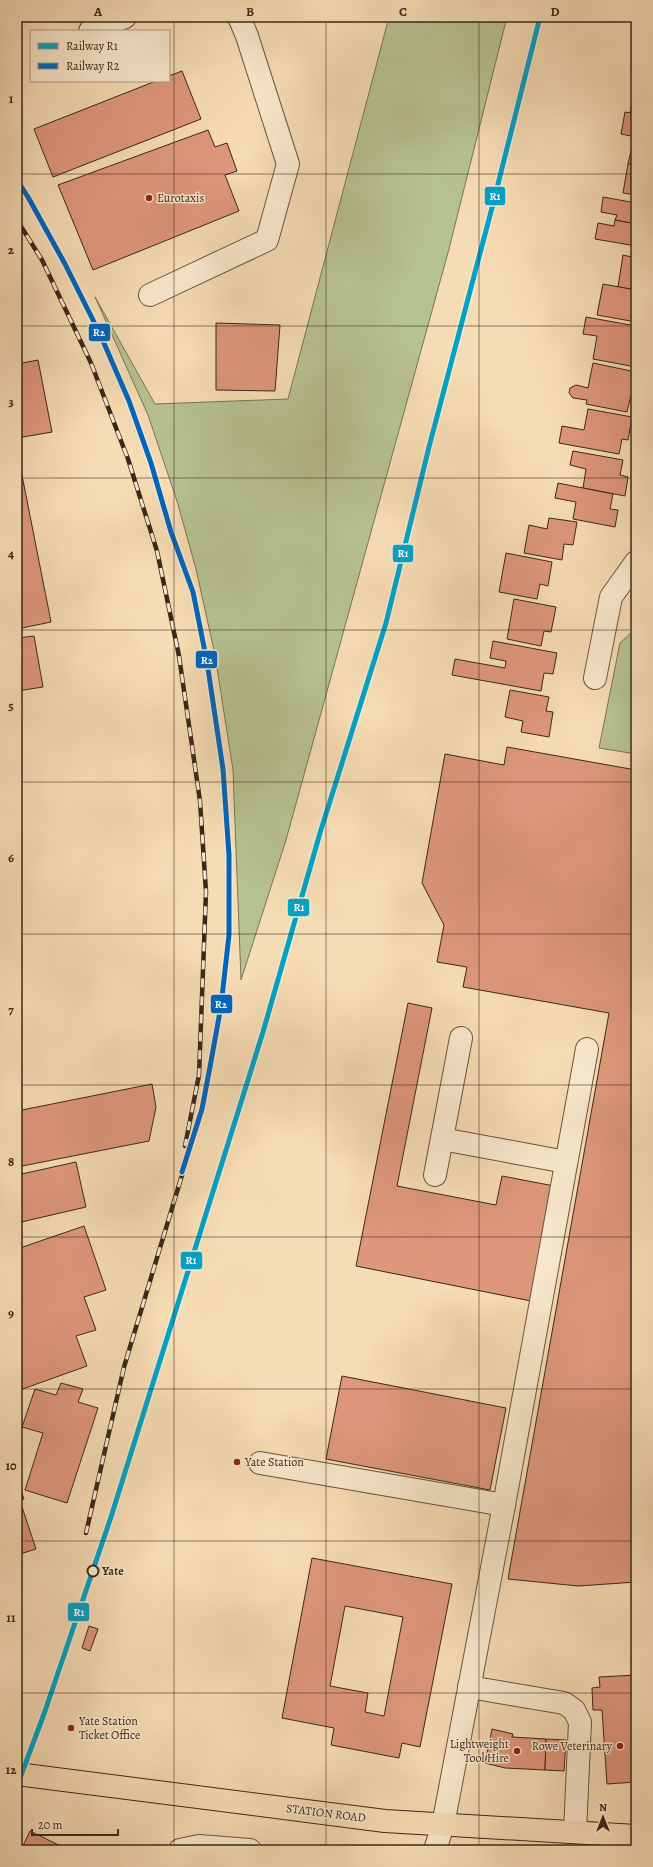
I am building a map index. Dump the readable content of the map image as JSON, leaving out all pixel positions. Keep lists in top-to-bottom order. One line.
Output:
{"streets":{"main road":["STATION ROAD"]},"places":["Eurotaxis","Yate Station","Yate","Yate Station Ticket Office","Rowe Veterinary","Lightweight Tool Hire"],"lines":["rail line R1","rail line R2"],"legend":["Railway R1","Railway R2"],"scale_bar":"20 m","north":"top","grid":{"columns":["A","B","C","D"],"rows":["1","2","3","4","5","6","7","8","9","10","11","12"]}}
